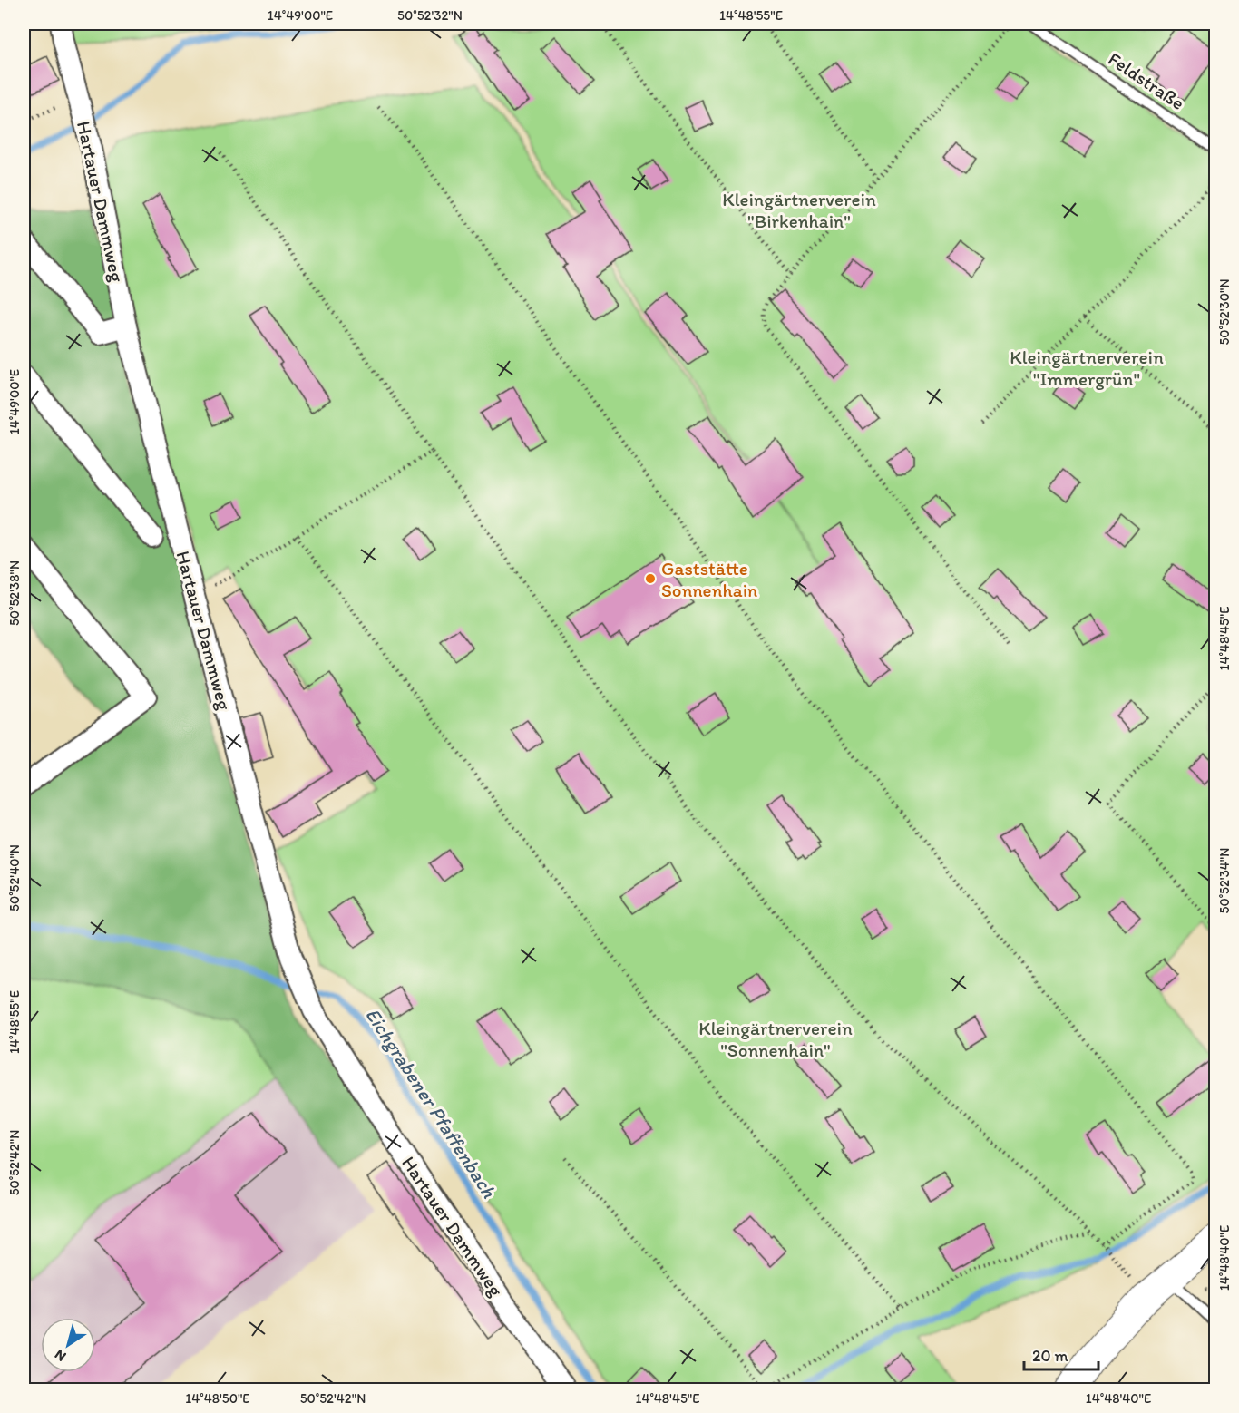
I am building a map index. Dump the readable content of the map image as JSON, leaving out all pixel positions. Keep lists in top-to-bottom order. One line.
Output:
{"streets":{"street":["Hartauer Dammweg"],"lane":["Feldstraße"]},"water":["Eichgrabener Pfaffenbach"],"parks":["Kleingärtnerverein \"Birkenhain\"","Kleingärtnerverein \"Immergrün\"","Kleingärtnerverein \"Sonnenhain\""],"places":["Gaststätte Sonnenhain"],"scale_bar":"20 m","north":"bottom left","coordinates":["14°49'00\"E","50°52'32\"N","14°48'55\"E","50°52'30\"N","50°52'38\"N","14°48'45\"E","50°52'40\"N","50°52'34\"N","50°52'42\"N","14°48'40\"E","14°48'50\"E"]}
